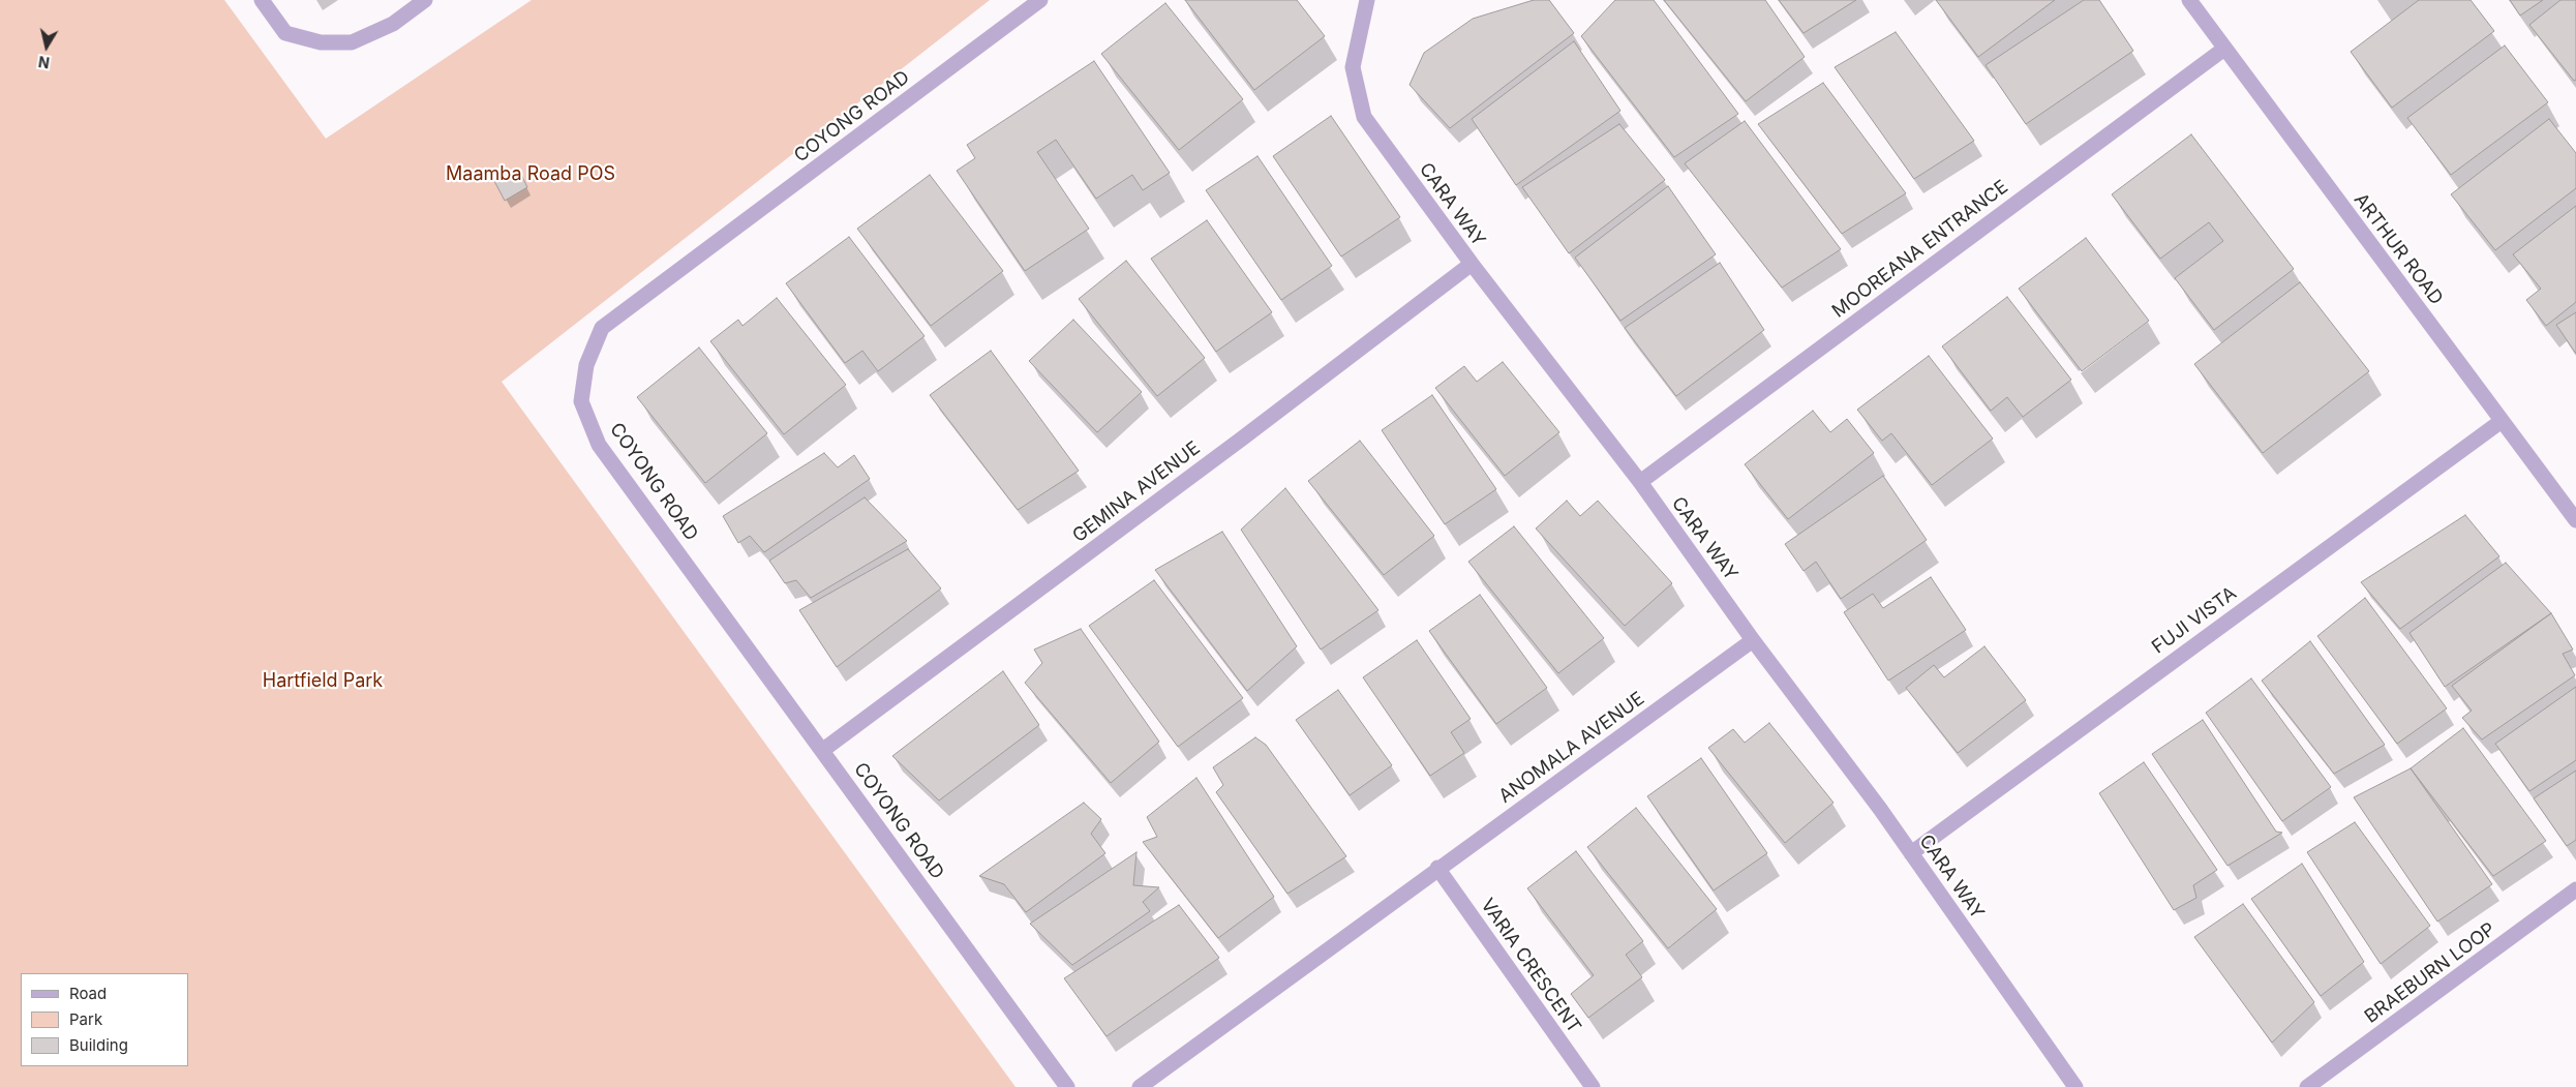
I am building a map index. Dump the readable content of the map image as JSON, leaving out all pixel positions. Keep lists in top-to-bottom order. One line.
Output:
{"streets":{"street":["COYONG ROAD","CARA WAY","MOOREANA ENTRANCE","ARTHUR ROAD","GEMINA AVENUE","FUJI VISTA","ANOMALA AVENUE","VARIA CRESCENT","BRAEBURN LOOP"]},"crossings":[["COYONG ROAD","GEMINA AVENUE"],["CARA WAY","MOOREANA ENTRANCE"],["CARA WAY","GEMINA AVENUE"],["CARA WAY","FUJI VISTA"],["CARA WAY","ANOMALA AVENUE"],["MOOREANA ENTRANCE","ARTHUR ROAD"],["ARTHUR ROAD","FUJI VISTA"],["ANOMALA AVENUE","VARIA CRESCENT"]],"parks":["Maamba Road POS","Hartfield Park"],"legend":["Road","Park","Building"],"north":"bottom"}
